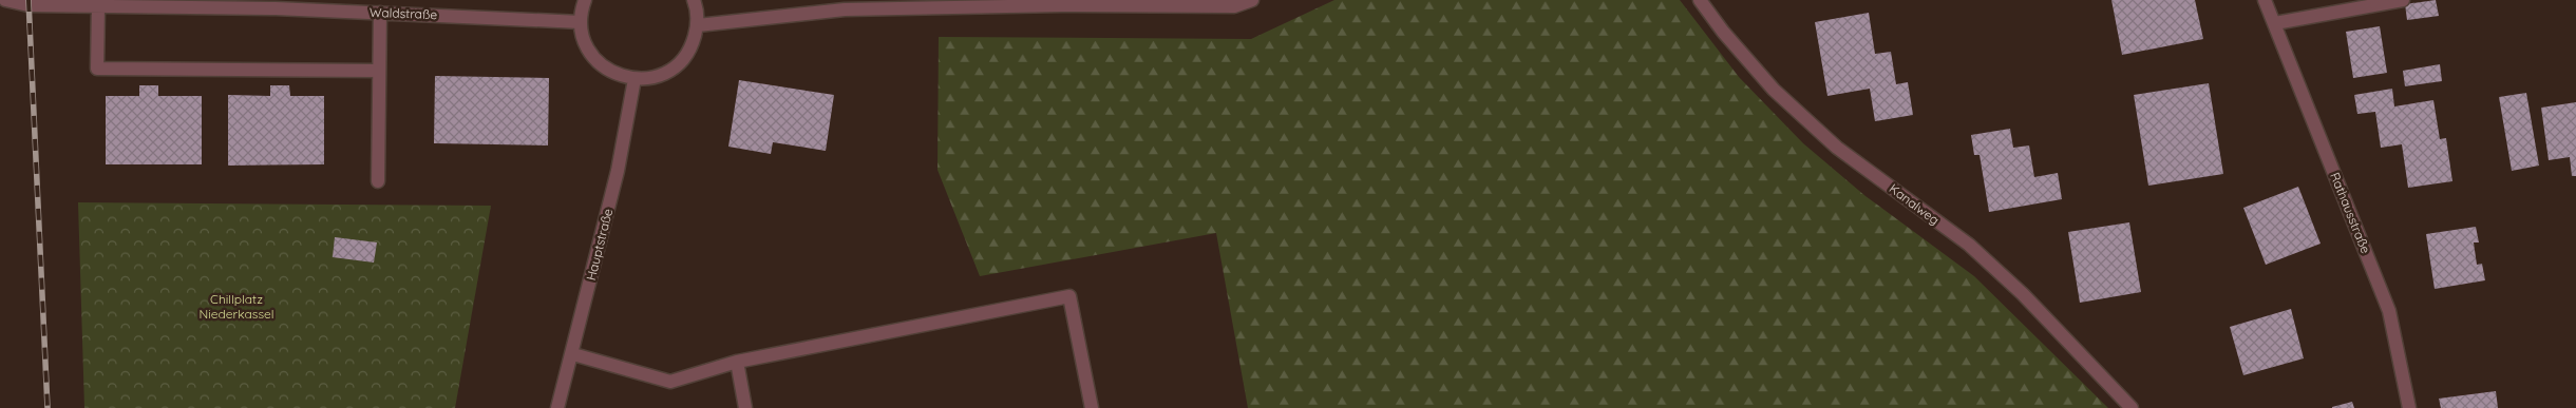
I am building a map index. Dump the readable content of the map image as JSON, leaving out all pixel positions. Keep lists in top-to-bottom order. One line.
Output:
{"streets":{"street":["Waldstraße","Kanalweg","Rathausstraße","Hauptstraße"]},"parks":["Chillplatz Niederkassel"]}
